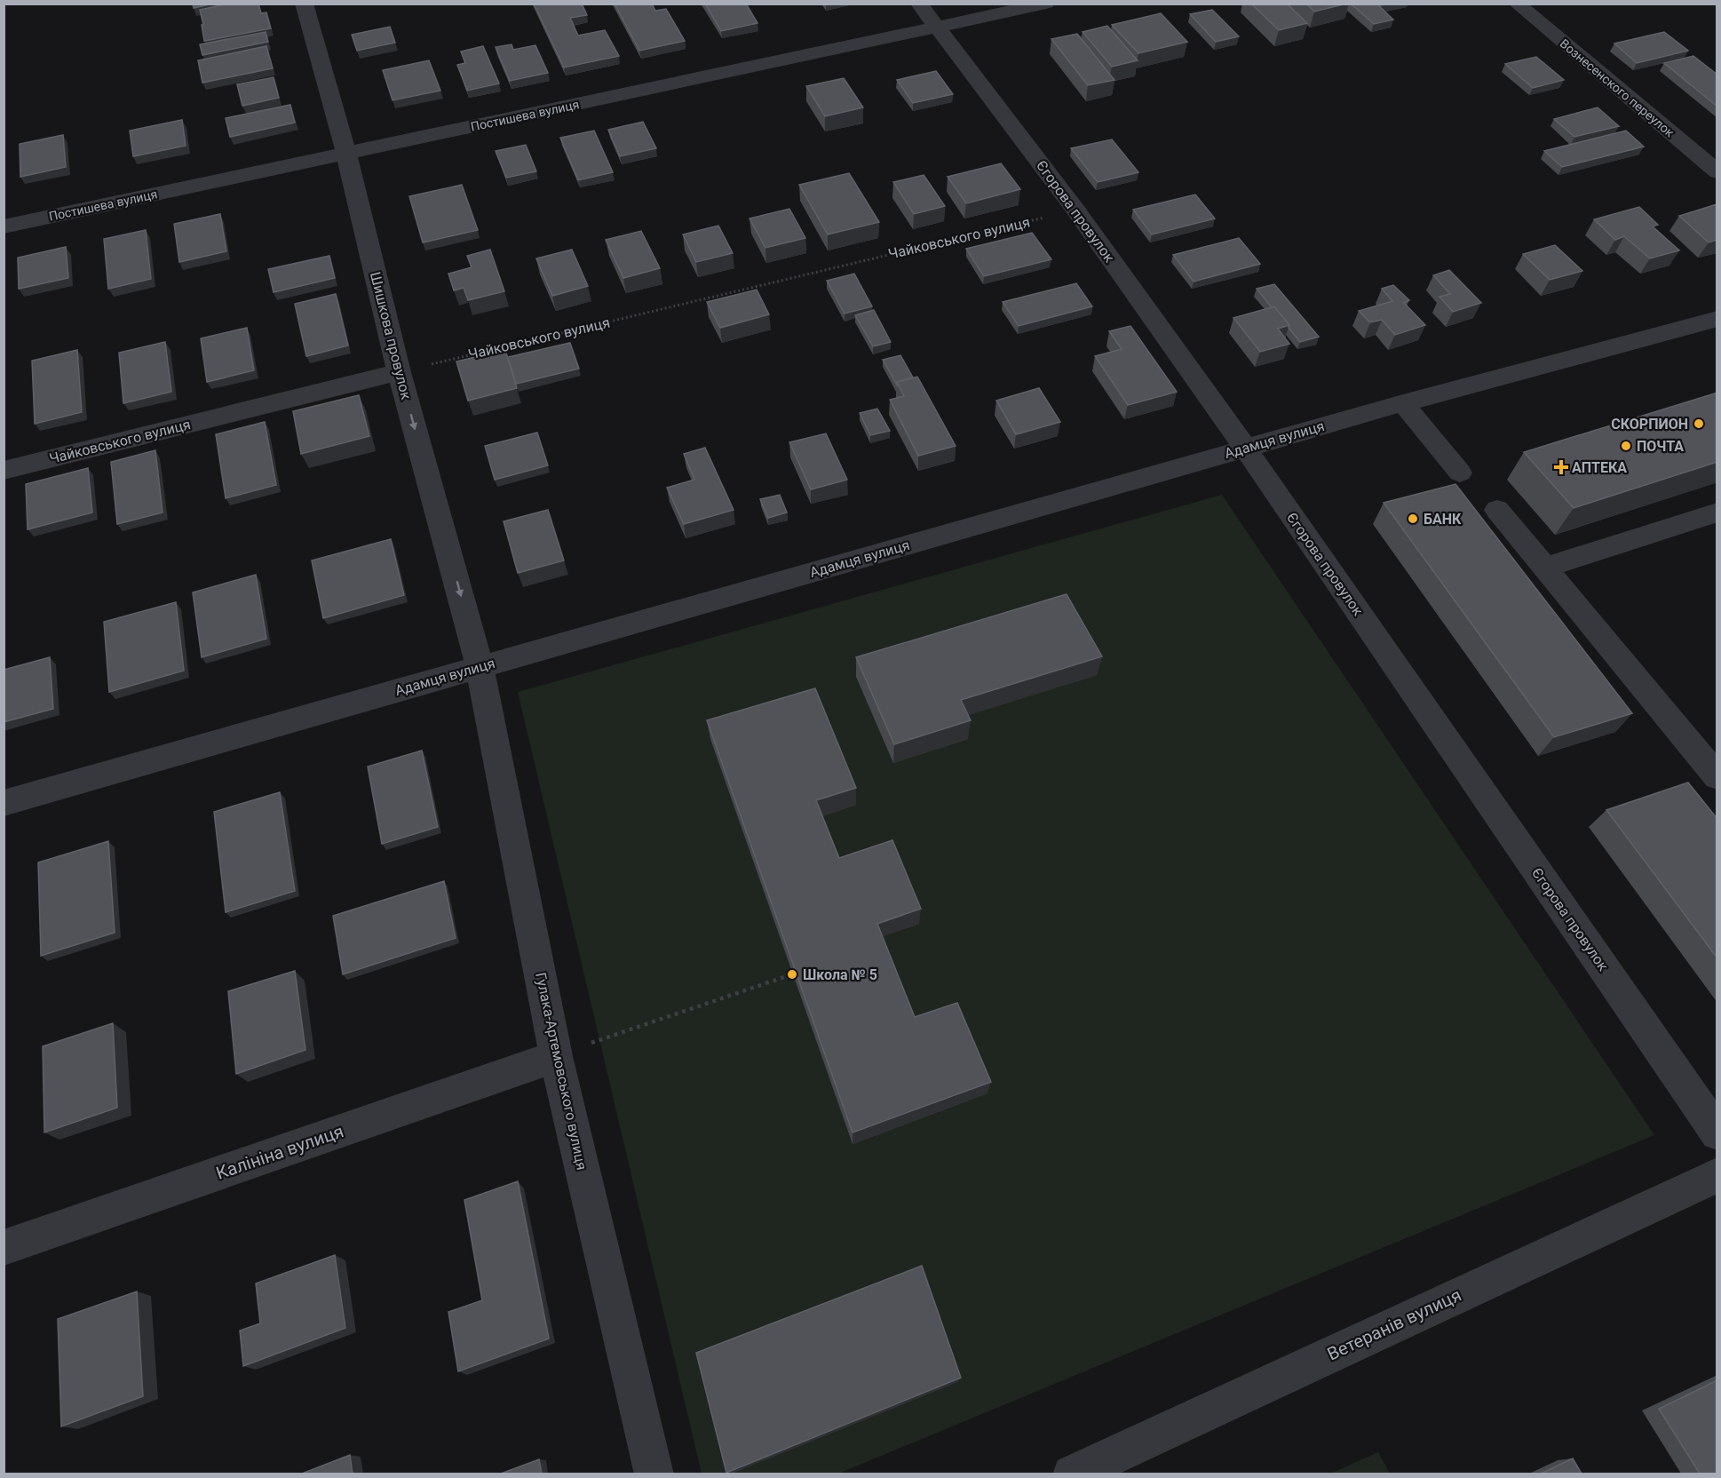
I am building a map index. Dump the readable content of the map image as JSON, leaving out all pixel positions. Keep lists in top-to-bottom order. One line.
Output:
{"streets":{"street":["Вознесенского переулок","Постишева вулиця","Єгорова провулок","Чайковського вулиця","Шишкова провулок","Адамця вулиця","Гулака-Артемовського вулиця","Калініна вулиця","Ветеранів вулиця"]},"crossings":[["Постишева вулиця","Єгорова провулок"],["Постишева вулиця","Шишкова провулок"],["Єгорова провулок","Чайковського вулиця"],["Єгорова провулок","Адамця вулиця"],["Чайковського вулиця","Шишкова провулок"],["Шишкова провулок","Адамця вулиця"],["Шишкова провулок","Гулака-Артемовського вулиця"],["Адамця вулиця","Гулака-Артемовського вулиця"],["Гулака-Артемовського вулиця","Калініна вулиця"]],"one_way":["Шишкова провулок"],"places":{"other":["СКОРПИОН","ПОЧТА","БАНК","Школа № 5"],"health":["АПТЕКА"]}}
